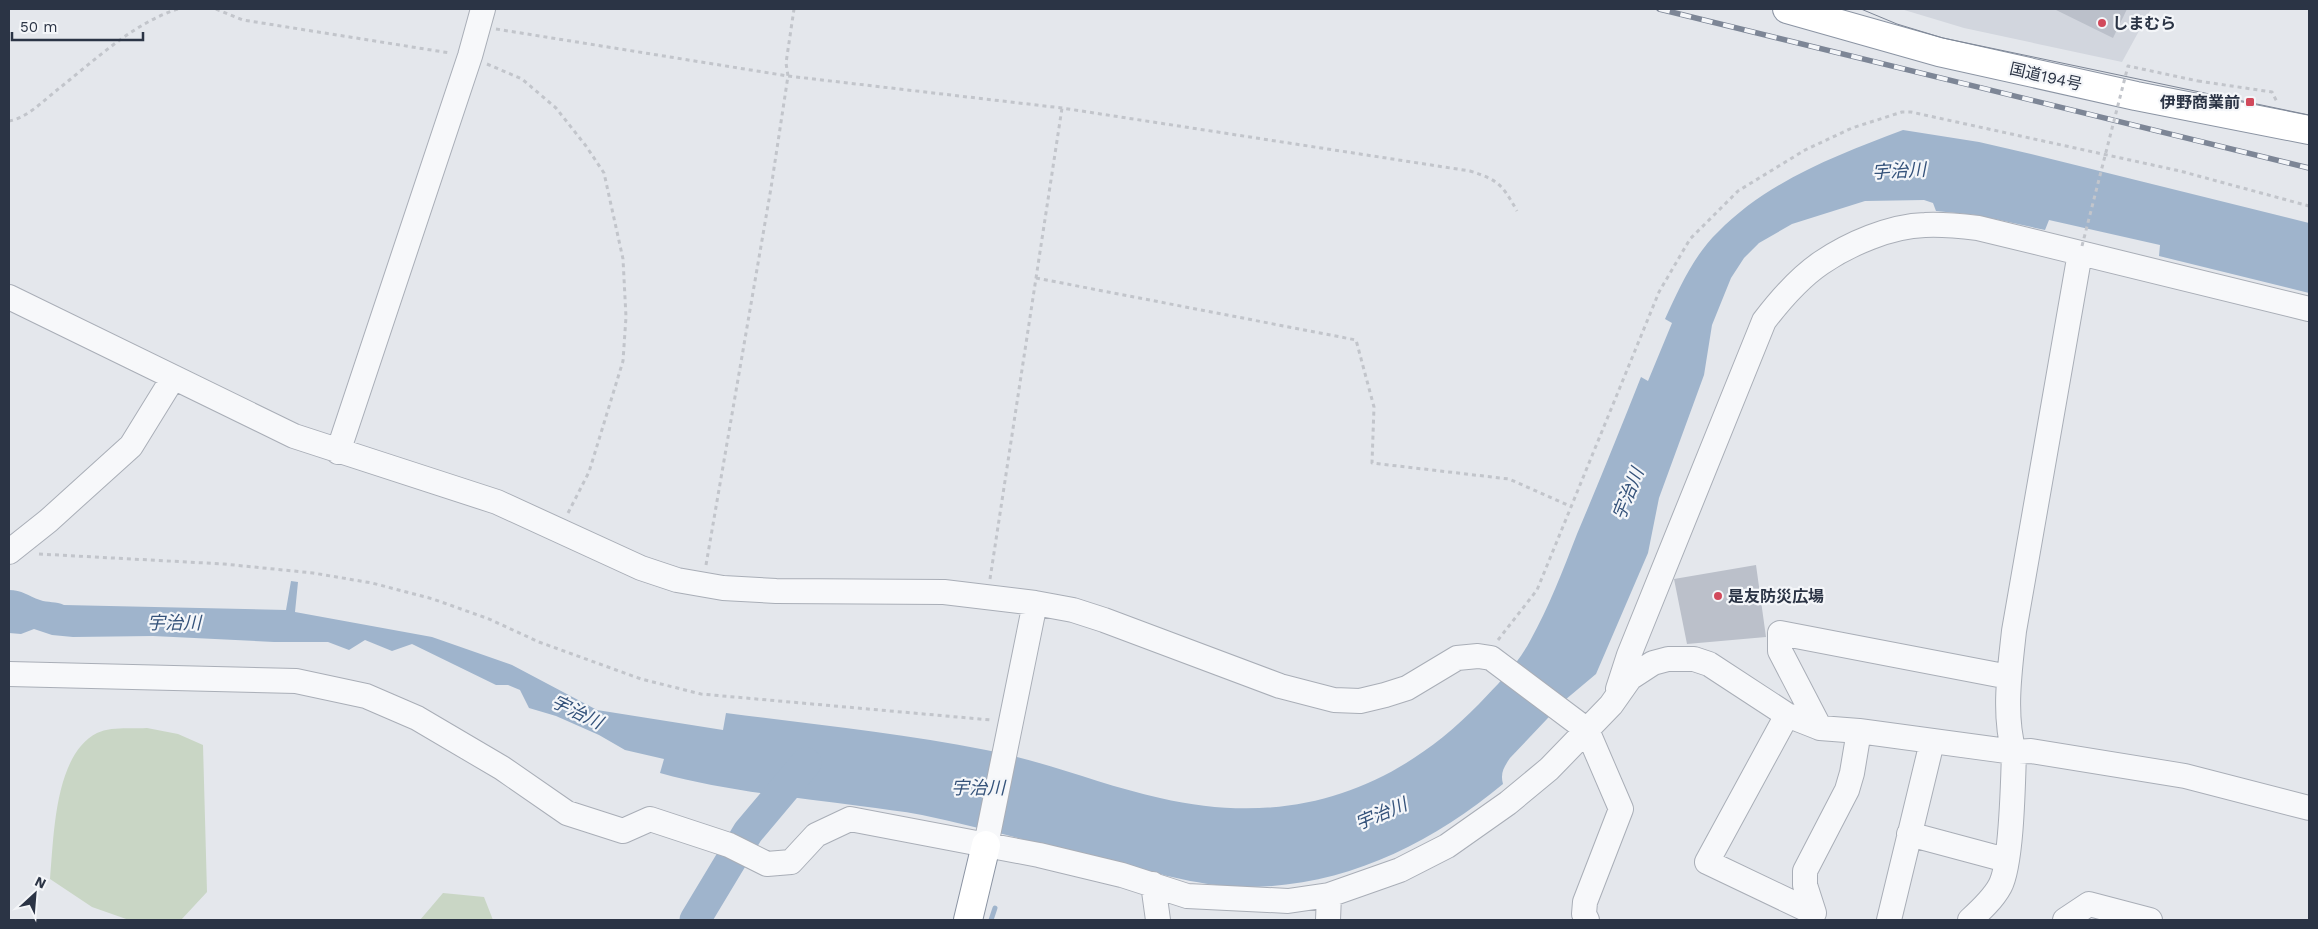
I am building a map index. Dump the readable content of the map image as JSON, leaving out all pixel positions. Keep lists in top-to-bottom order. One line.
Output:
{"streets":{"highway":["国道194号"]},"water":["宇治川"],"places":{"other":["しまむら","是友防災広場"],"transit":["伊野商業前"]},"scale_bar":"50 m","north":"top right"}
